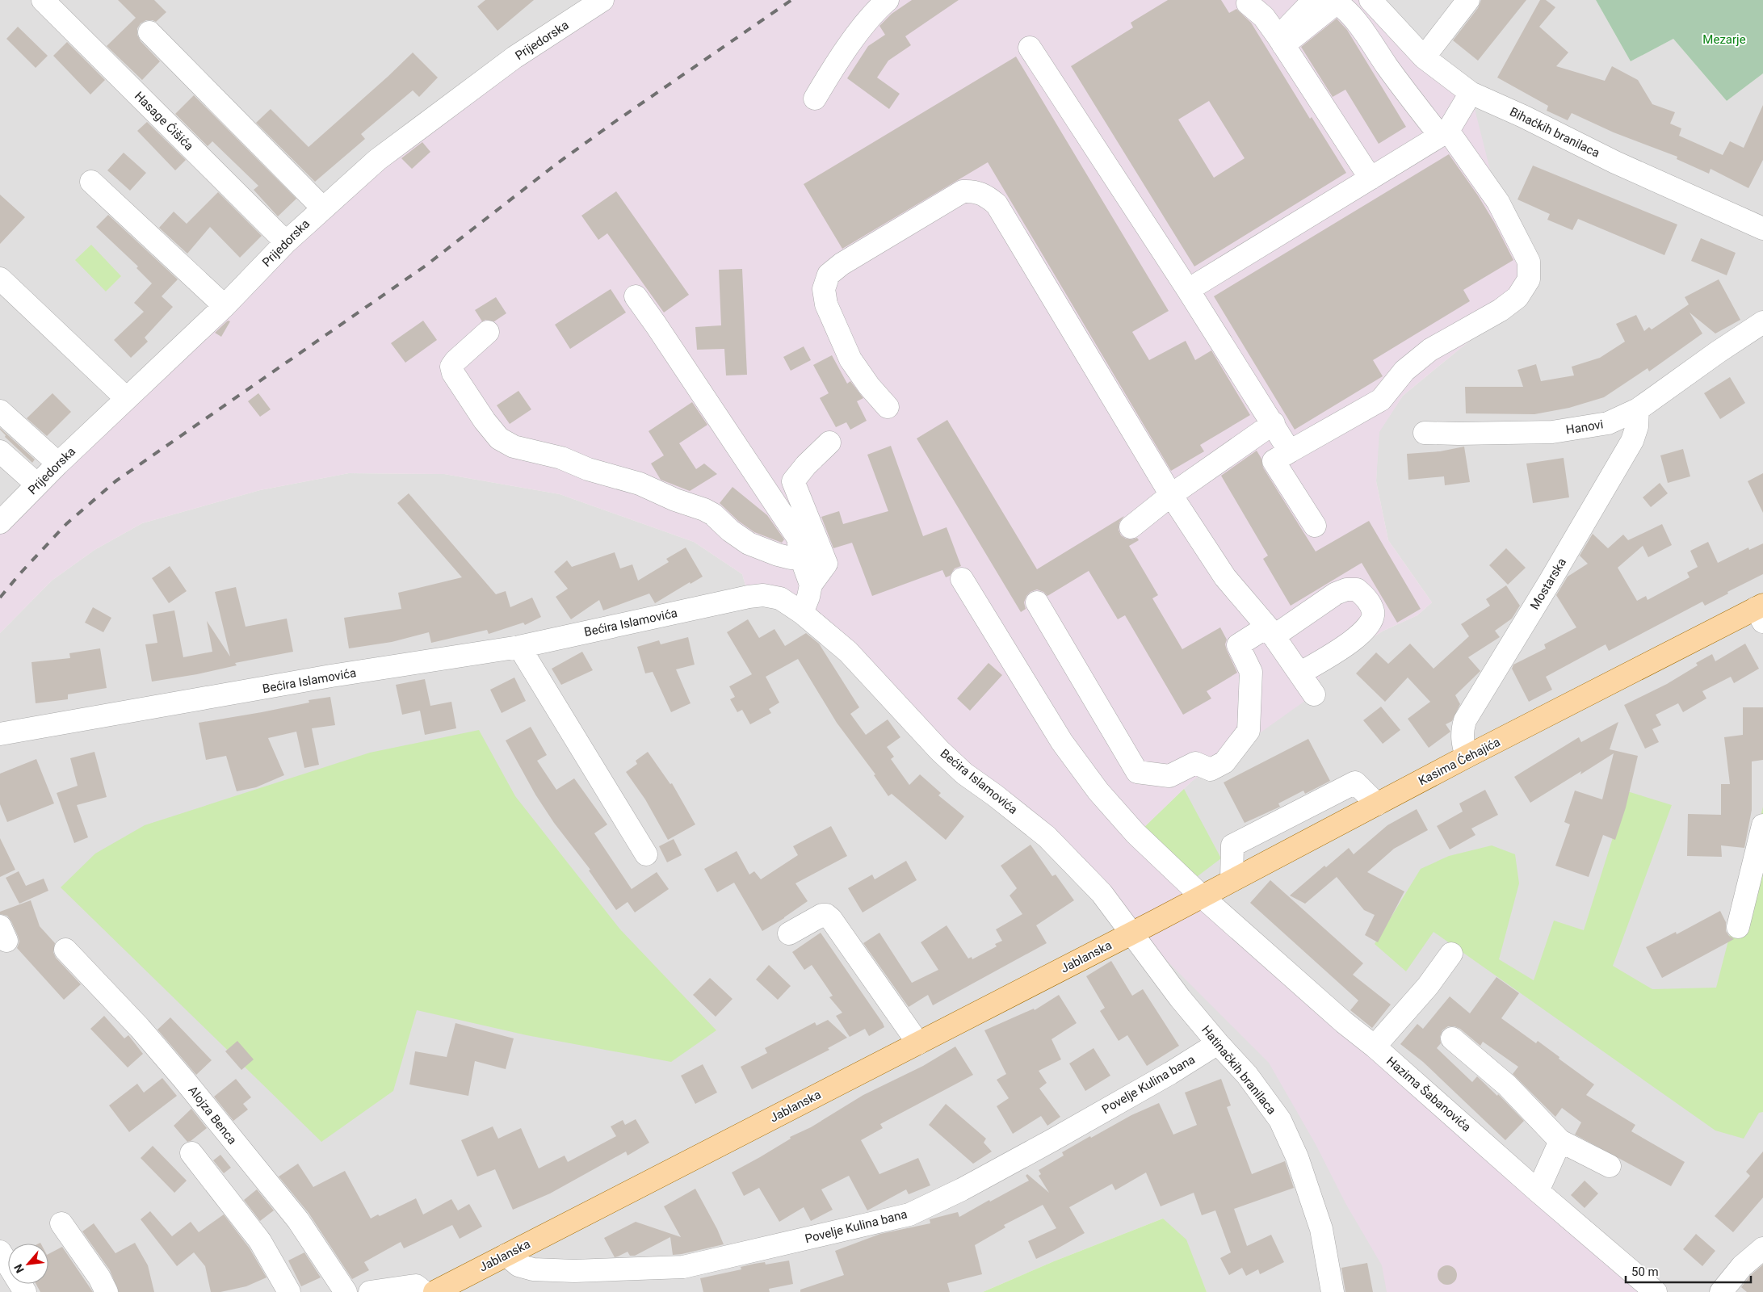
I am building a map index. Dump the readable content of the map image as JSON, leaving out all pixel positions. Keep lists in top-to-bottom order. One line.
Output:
{"streets":{"main road":["Kasima Ćehajića","Jablanska"],"street":["Prijedorska","Hasage Ćišića","Bihaćkih branilaca","Hanovi","Mostarska","Bećira Islamovića","Hatinačkih branilaca","Povelje Kulina bana","Hazima Šabanovića","Alojza Benca"]},"crossings":[["Prijedorska","Hasage Ćišića"],["Hanovi","Mostarska"],["Mostarska","Kasima Ćehajića"],["Bećira Islamovića","Jablanska"],["Bećira Islamovića","Hatinačkih branilaca"],["Kasima Ćehajića","Jablanska"],["Kasima Ćehajića","Hazima Šabanovića"],["Jablanska","Hatinačkih branilaca"],["Jablanska","Povelje Kulina bana"],["Hatinačkih branilaca","Povelje Kulina bana"]],"parks":["Mezarje"],"scale_bar":"50 m","north":"bottom left"}
